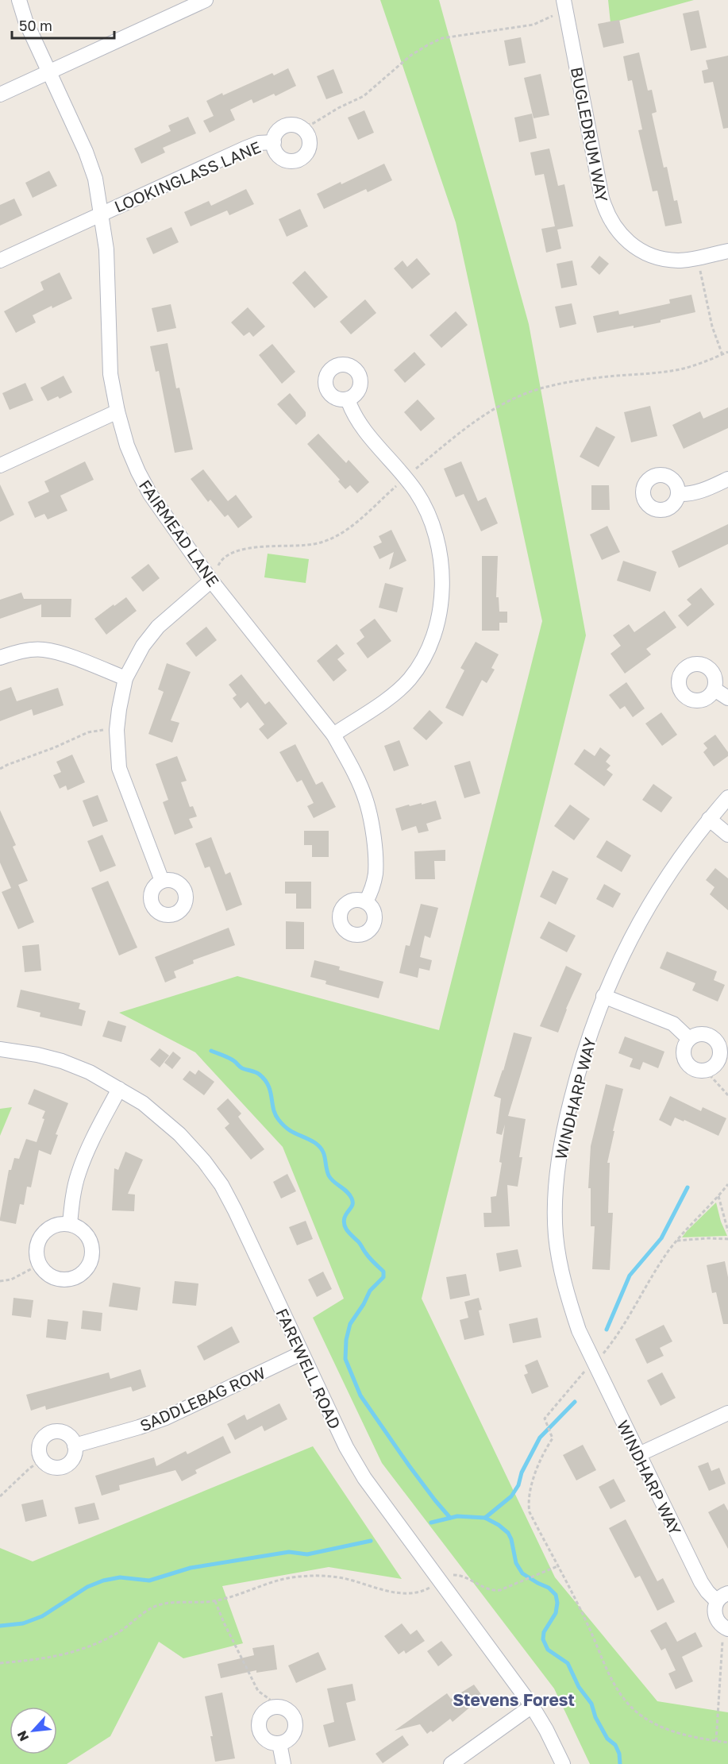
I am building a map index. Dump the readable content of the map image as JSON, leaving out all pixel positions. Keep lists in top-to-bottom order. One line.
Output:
{"streets":{"street":["BUGLEDRUM WAY","LOOKINGLASS LANE","FAIRMEAD LANE","WINDHARP WAY","FAREWELL ROAD","SADDLEBAG ROW"]},"crossings":[["LOOKINGLASS LANE","FAIRMEAD LANE"],["FAREWELL ROAD","SADDLEBAG ROW"]],"districts":["Stevens Forest"],"scale_bar":"50 m","north":"bottom left"}
